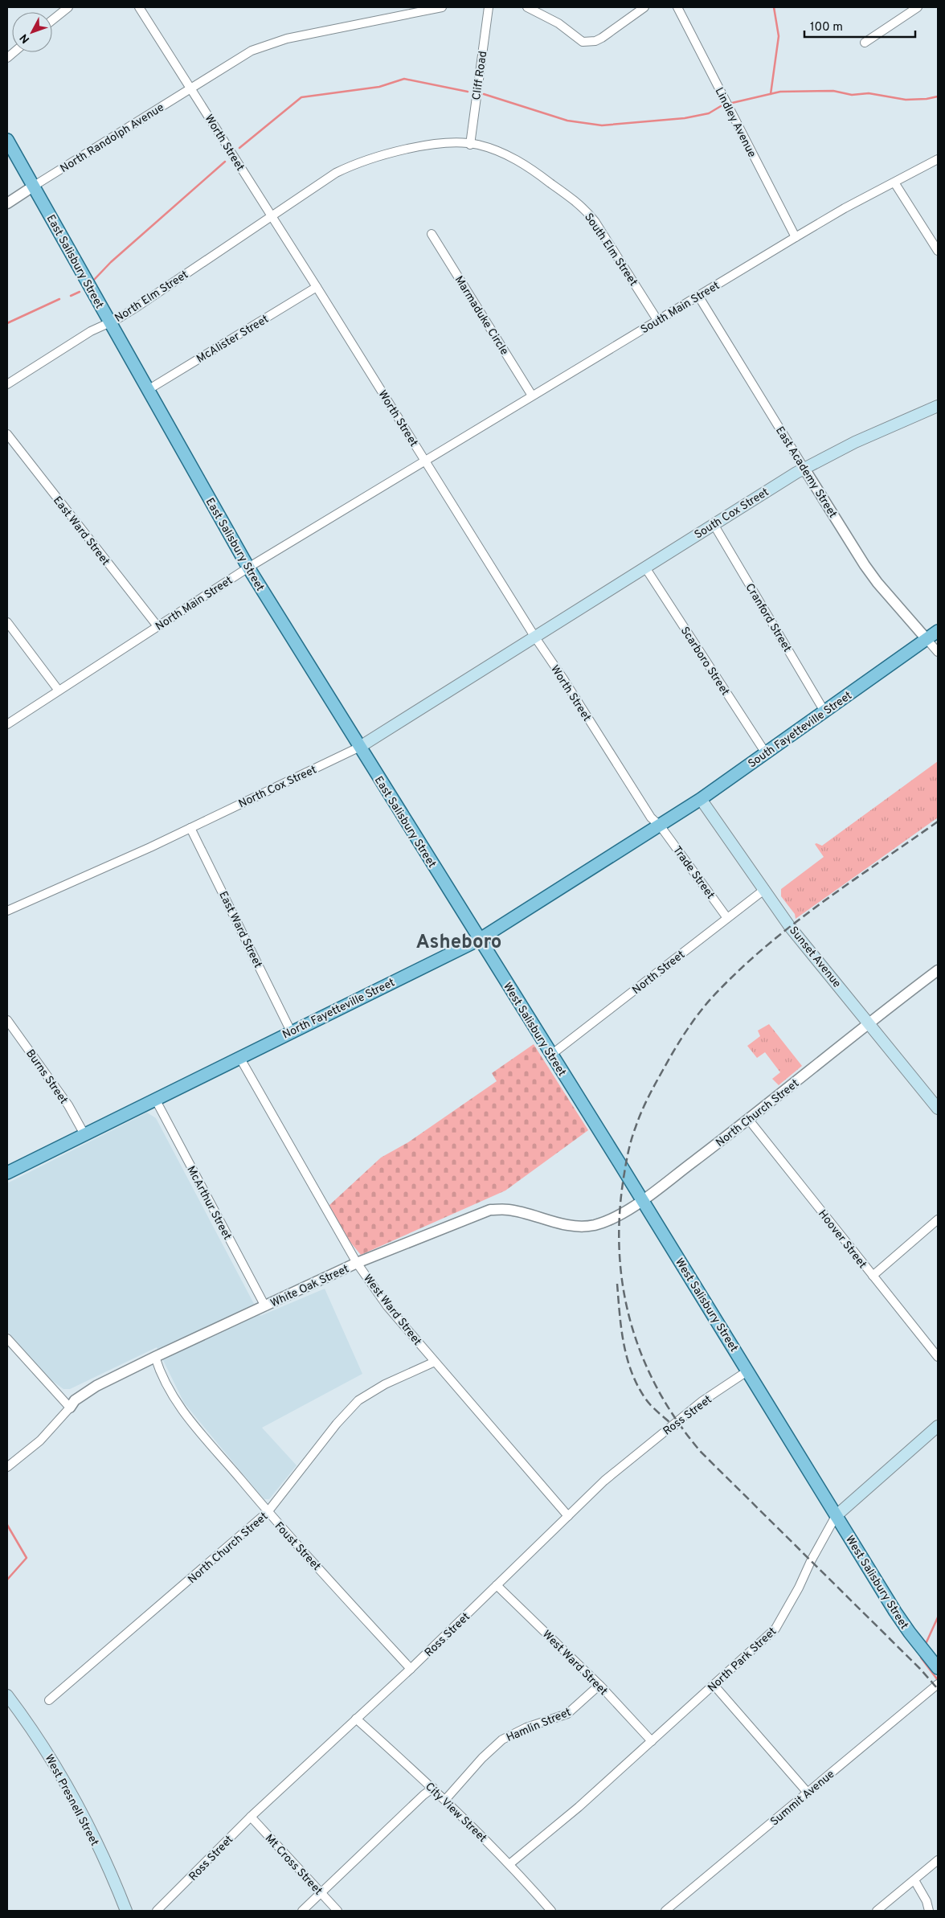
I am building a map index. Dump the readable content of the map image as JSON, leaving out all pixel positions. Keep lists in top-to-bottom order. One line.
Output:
{"streets":{"main road":["East Salisbury Street","South Cox Street","South Fayetteville Street","North Cox Street","Sunset Avenue","North Fayetteville Street","West Salisbury Street","North Park Street","West Presnell Street"],"street":["Cliff Road","Lindley Avenue","North Randolph Avenue","Worth Street","South Elm Street","North Elm Street","South Main Street","Marmaduke Circle","McAlister Street","East Academy Street","East Ward Street","North Main Street","Cranford Street","Scarboro Street","Trade Street","North Street","Burns Street","North Church Street","McArthur Street","Hoover Street","White Oak Street","West Ward Street","Ross Street","Foust Street","Hamlin Street","Summit Avenue","City View Street","Mt Cross Street"]},"crossings":[["Cliff Road","South Elm Street"],["Lindley Avenue","South Main Street"],["North Randolph Avenue","Worth Street"],["North Randolph Avenue","East Salisbury Street"],["Worth Street","South Elm Street"],["Worth Street","North Elm Street"],["Worth Street","South Main Street"],["Worth Street","McAlister Street"],["Worth Street","South Cox Street"],["Worth Street","North Main Street"],["Worth Street","South Fayetteville Street"],["Worth Street","North Cox Street"],["Worth Street","Trade Street"],["Worth Street","North Fayetteville Street"],["South Elm Street","North Elm Street"],["South Elm Street","South Main Street"],["East Salisbury Street","North Elm Street"],["East Salisbury Street","McAlister Street"],["East Salisbury Street","North Main Street"],["East Salisbury Street","North Cox Street"],["East Salisbury Street","North Fayetteville Street"],["East Salisbury Street","West Salisbury Street"],["South Main Street","Marmaduke Circle"],["South Main Street","East Academy Street"],["South Main Street","North Main Street"],["East Academy Street","South Cox Street"],["East Academy Street","South Fayetteville Street"],["South Cox Street","Cranford Street"],["South Cox Street","Scarboro Street"],["South Cox Street","North Cox Street"],["East Ward Street","North Main Street"],["East Ward Street","North Cox Street"],["East Ward Street","North Fayetteville Street"],["Cranford Street","South Fayetteville Street"],["Scarboro Street","South Fayetteville Street"],["South Fayetteville Street","Trade Street"],["South Fayetteville Street","Sunset Avenue"],["South Fayetteville Street","North Fayetteville Street"],["Trade Street","North Street"],["Trade Street","North Fayetteville Street"],["Sunset Avenue","North Street"],["Sunset Avenue","North Church Street"],["North Street","West Salisbury Street"],["North Fayetteville Street","West Salisbury Street"],["North Fayetteville Street","Burns Street"],["North Fayetteville Street","McArthur Street"],["North Fayetteville Street","West Ward Street"],["West Salisbury Street","North Church Street"],["West Salisbury Street","White Oak Street"],["West Salisbury Street","Ross Street"],["West Salisbury Street","North Park Street"],["North Church Street","Hoover Street"],["North Church Street","White Oak Street"],["North Church Street","West Ward Street"],["North Church Street","Foust Street"],["McArthur Street","White Oak Street"],["White Oak Street","West Ward Street"],["White Oak Street","Foust Street"],["West Ward Street","Ross Street"],["West Ward Street","North Park Street"],["West Ward Street","Hamlin Street"],["Ross Street","Foust Street"],["Ross Street","City View Street"],["Ross Street","Mt Cross Street"],["North Park Street","City View Street"],["Hamlin Street","City View Street"]],"districts":["Asheboro"],"scale_bar":"100 m","north":"bottom left"}
